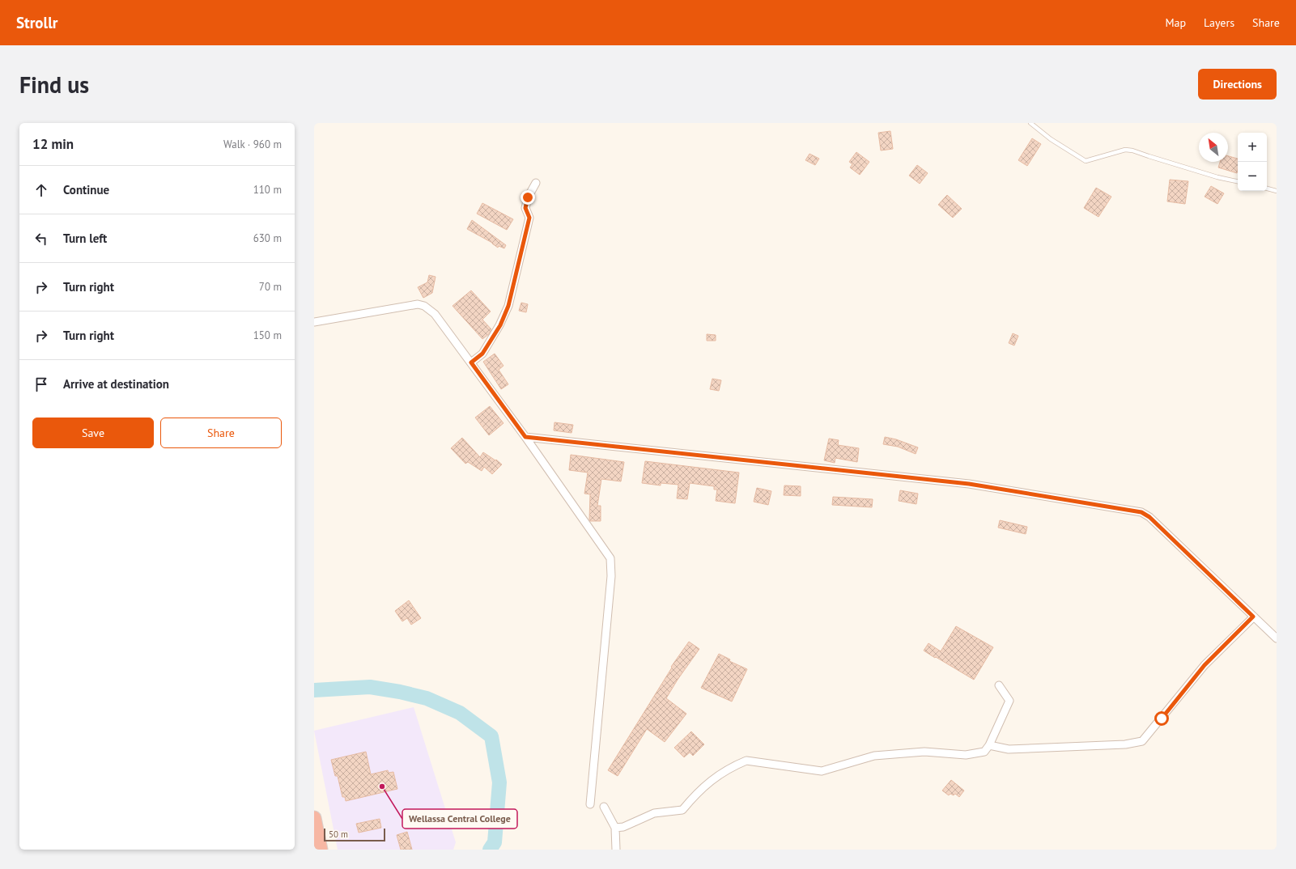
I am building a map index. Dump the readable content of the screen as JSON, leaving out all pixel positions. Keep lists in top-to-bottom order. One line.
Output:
{"places":["Wellassa Central College"],"scale_bar":"50 m","north":"top left","page":{"header":"Strollr","nav":["Map","Layers","Share"],"buttons":["Directions",["Save","Share"]],"title":"Find us","heading":["12 min","Walk · 960 m"],"map_buttons":["+","−"],"list":[["Continue","110 m"],["Turn left","630 m"],["Turn right","70 m"],["Turn right","150 m"],"Arrive at destination"],"scale":"50 m"}}
